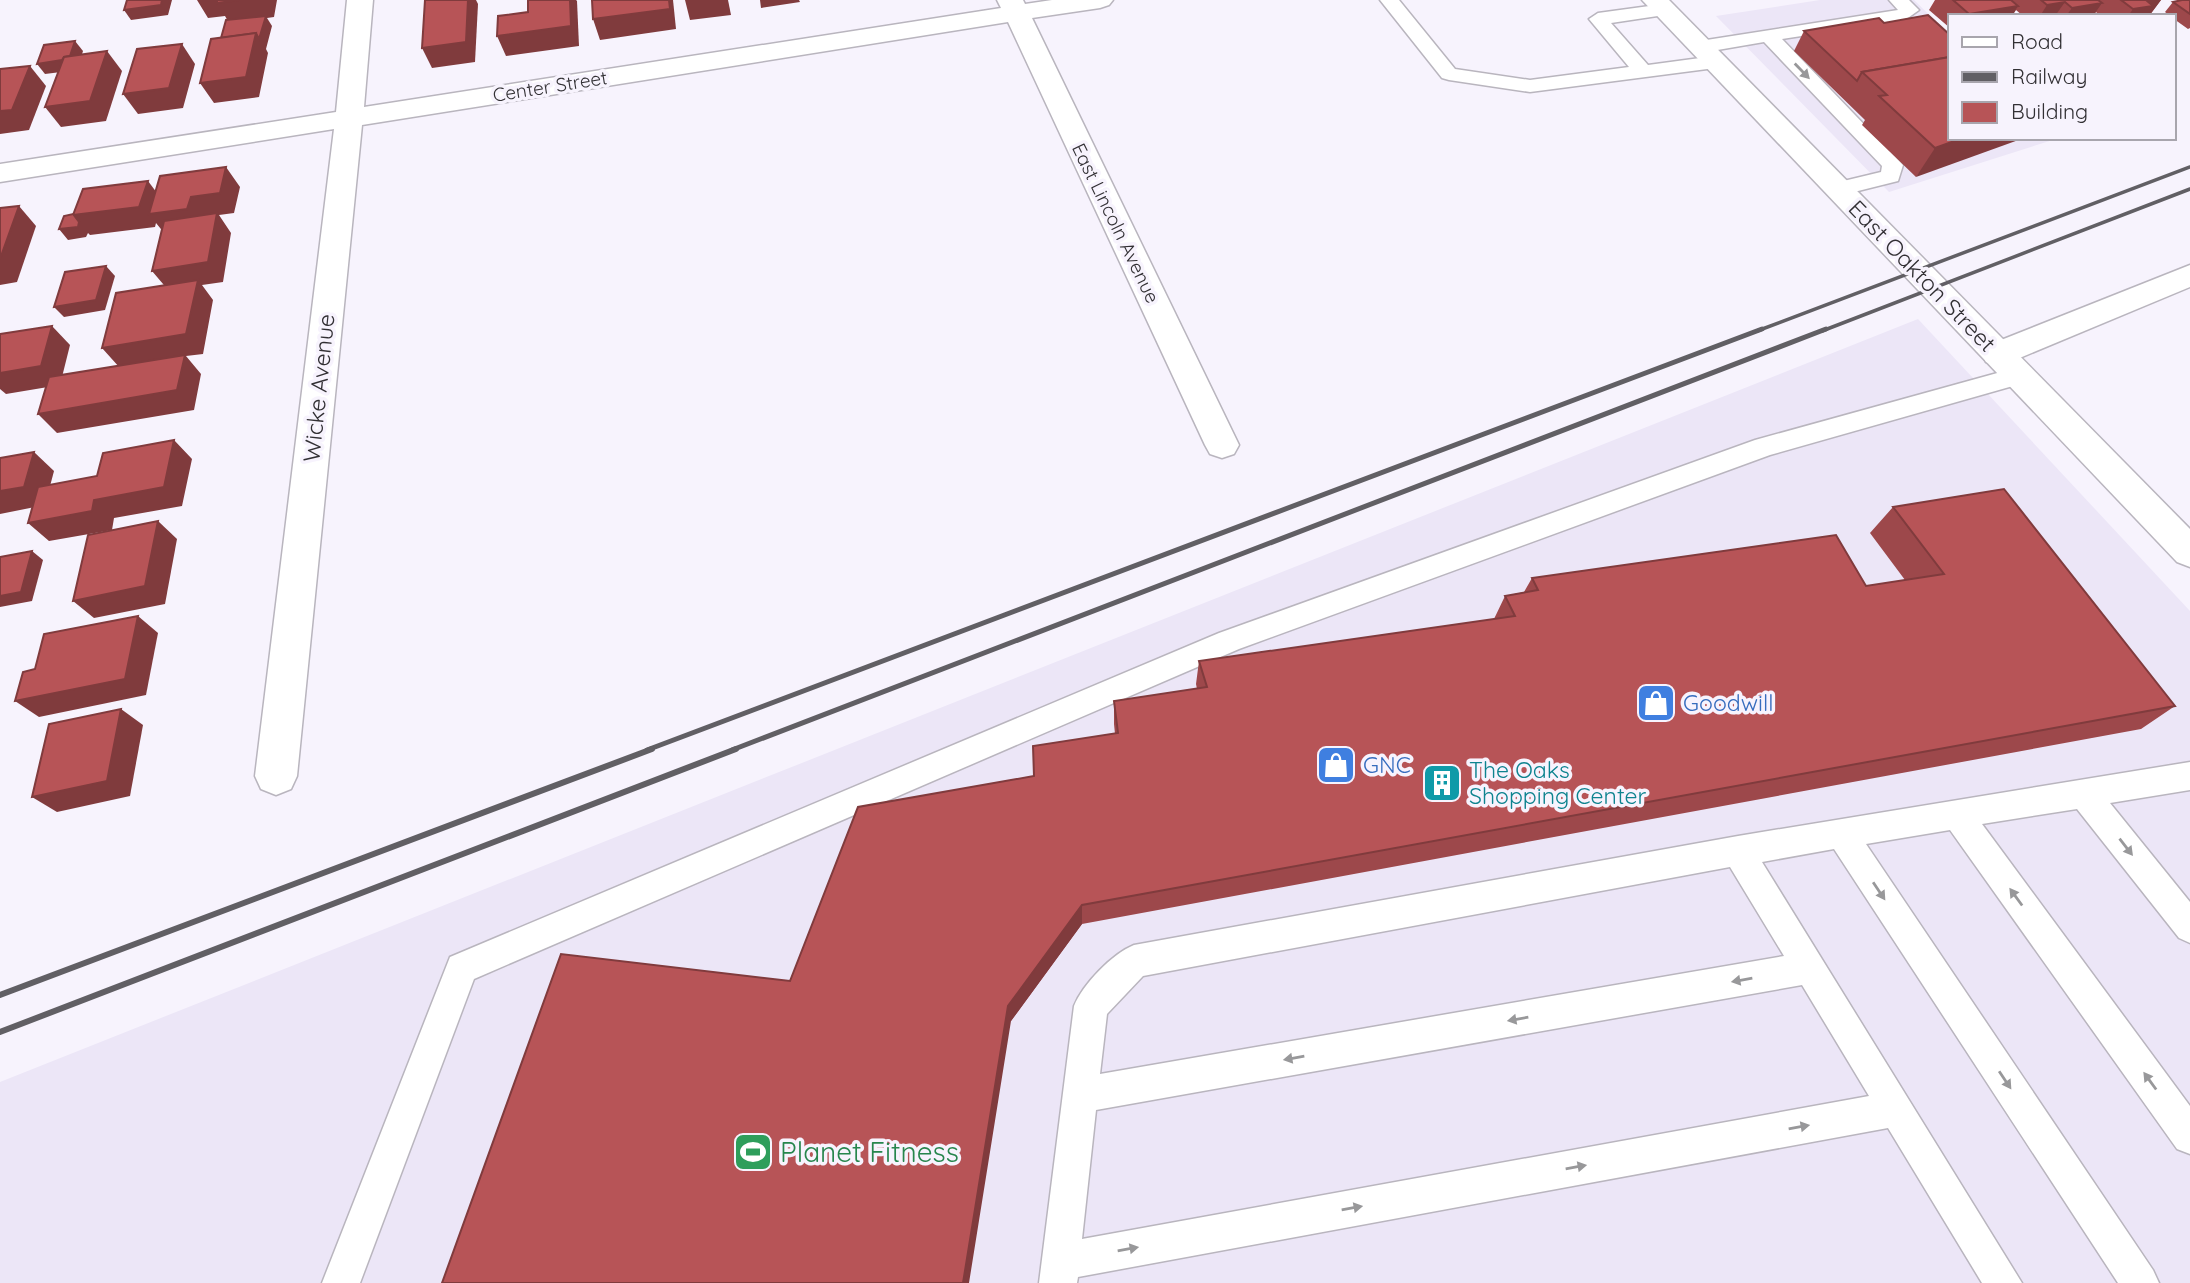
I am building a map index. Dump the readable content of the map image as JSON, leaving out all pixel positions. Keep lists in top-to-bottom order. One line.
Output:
{"streets":{"street":["Center Street","East Lincoln Avenue","East Oakton Street","Wicke Avenue"]},"crossings":[["Center Street","East Lincoln Avenue"],["Center Street","Wicke Avenue"]],"places":{"shop":["Goodwill","GNC"],"building":["The Oaks Shopping Center"],"sports":["Planet Fitness"]},"legend":["Road","Railway","Building"]}
